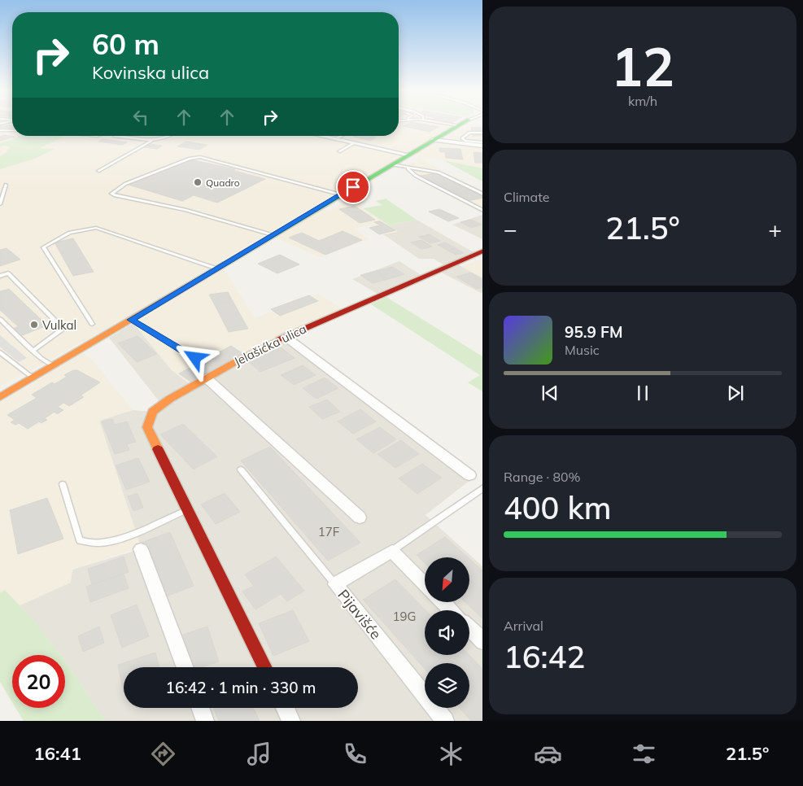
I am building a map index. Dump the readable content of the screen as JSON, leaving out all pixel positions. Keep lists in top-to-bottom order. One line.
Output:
{"streets":{"street":["Jelašićka ulica","Pijavišće"]},"places":["Quadro","Vulkal"],"house_numbers":["17F","19G"],"north":"bottom left","page":{"tile":[["12","km/h"],"Climate",["Range · 80%","400 km"],["Arrival","16:42"]],"turn":["60 m","Kovinska ulica"],"heat":["−","21.5°","+"],"song":["95.9 FM","Music"],"limit":"20","trip":"16:42 · 1 min · 330 m","tabs":["16:41","21.5°"]}}
